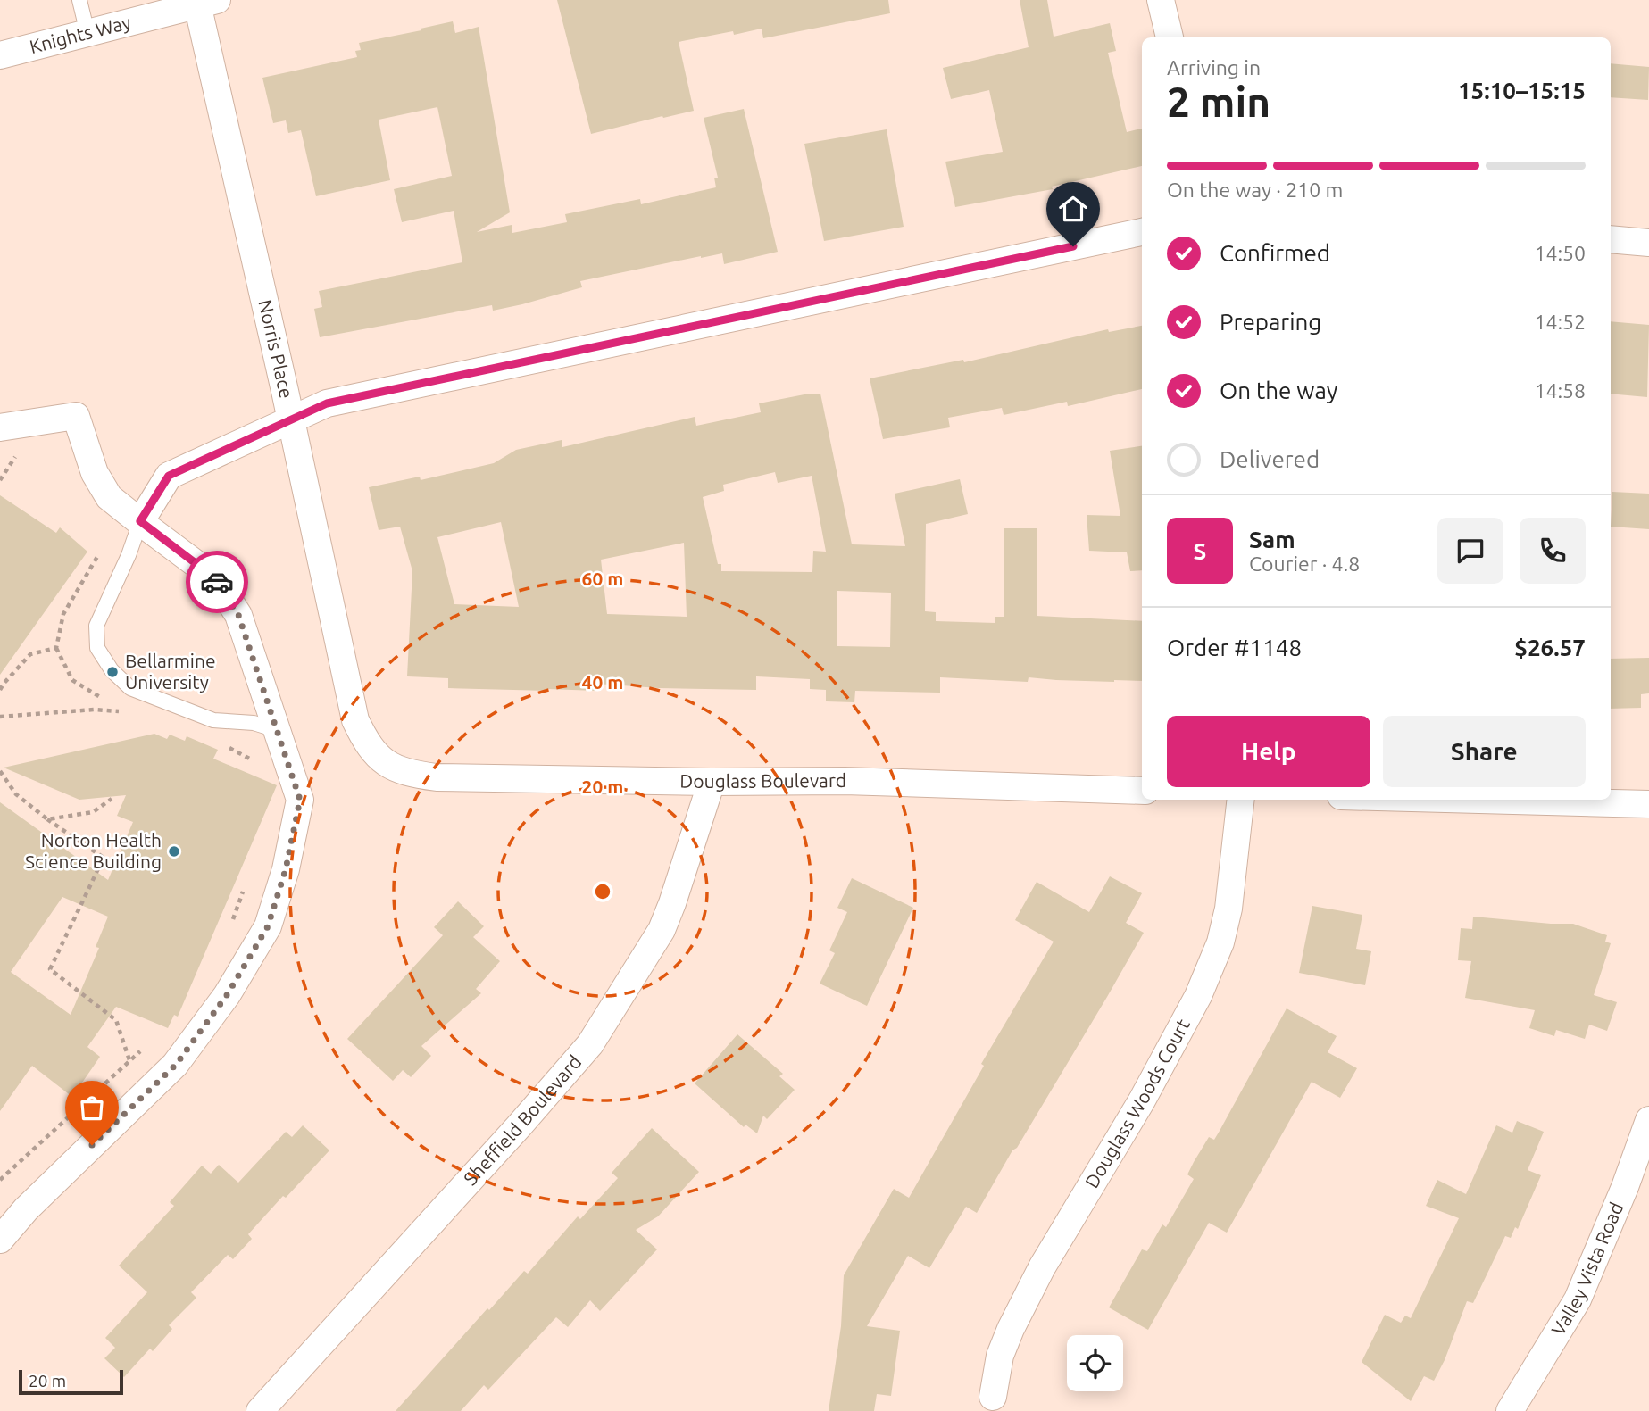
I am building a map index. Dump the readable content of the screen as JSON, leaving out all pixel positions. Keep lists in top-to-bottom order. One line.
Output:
{"streets":{"street":["Knights Way","Norris Place","Douglass Boulevard","Douglass Woods Court","Sheffield Boulevard","Valley Vista Road"]},"crossings":[["Knights Way","Norris Place"],["Norris Place","Douglass Boulevard"],["Douglass Boulevard","Sheffield Boulevard"]],"places":["Bellarmine University","Norton Health Science Building"],"scale_bar":"20 m","page":{"heading":["2 min","Arriving in","15:10–15:15"],"panel":["Sam","Courier · 4.8","Order #1148","$26.57"],"bar":"On the way · 210 m","list":[["Confirmed","14:50"],["Preparing","14:52"],["On the way","14:58"],"Delivered"],"round":"S","buttons":["Help","Share"],"scale":"20 m"},"rings":["60 m","40 m","20 m"]}
